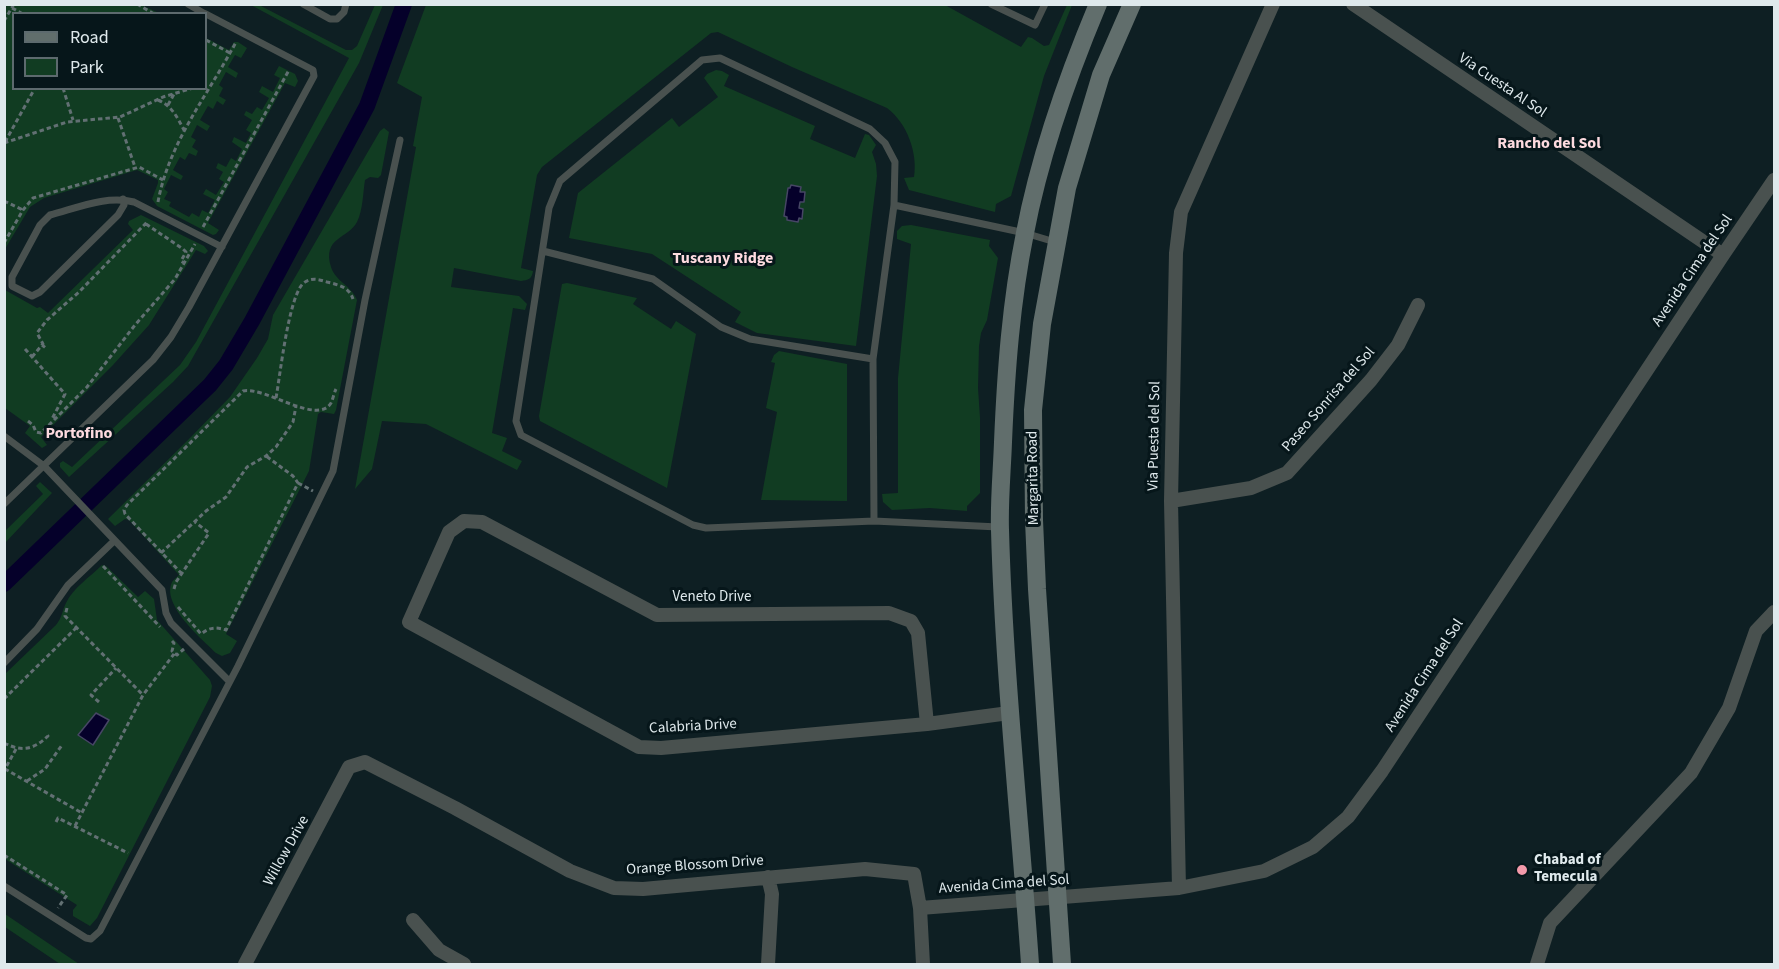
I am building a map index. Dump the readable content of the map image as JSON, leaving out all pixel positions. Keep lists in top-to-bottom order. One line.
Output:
{"streets":{"main road":["Margarita Road"],"street":["Via Cuesta Al Sol","Avenida Cima del Sol","Paseo Sonrisa del Sol","Via Puesta del Sol","Veneto Drive","Calabria Drive","Willow Drive","Orange Blossom Drive"]},"crossings":[["Via Cuesta Al Sol","Avenida Cima del Sol"],["Avenida Cima del Sol","Via Puesta del Sol"],["Avenida Cima del Sol","Margarita Road"],["Avenida Cima del Sol","Orange Blossom Drive"],["Paseo Sonrisa del Sol","Via Puesta del Sol"],["Margarita Road","Calabria Drive"],["Veneto Drive","Calabria Drive"],["Willow Drive","Orange Blossom Drive"]],"districts":["Rancho del Sol","Tuscany Ridge","Portofino"],"places":["Chabad of Temecula"],"legend":["Road","Park"]}
